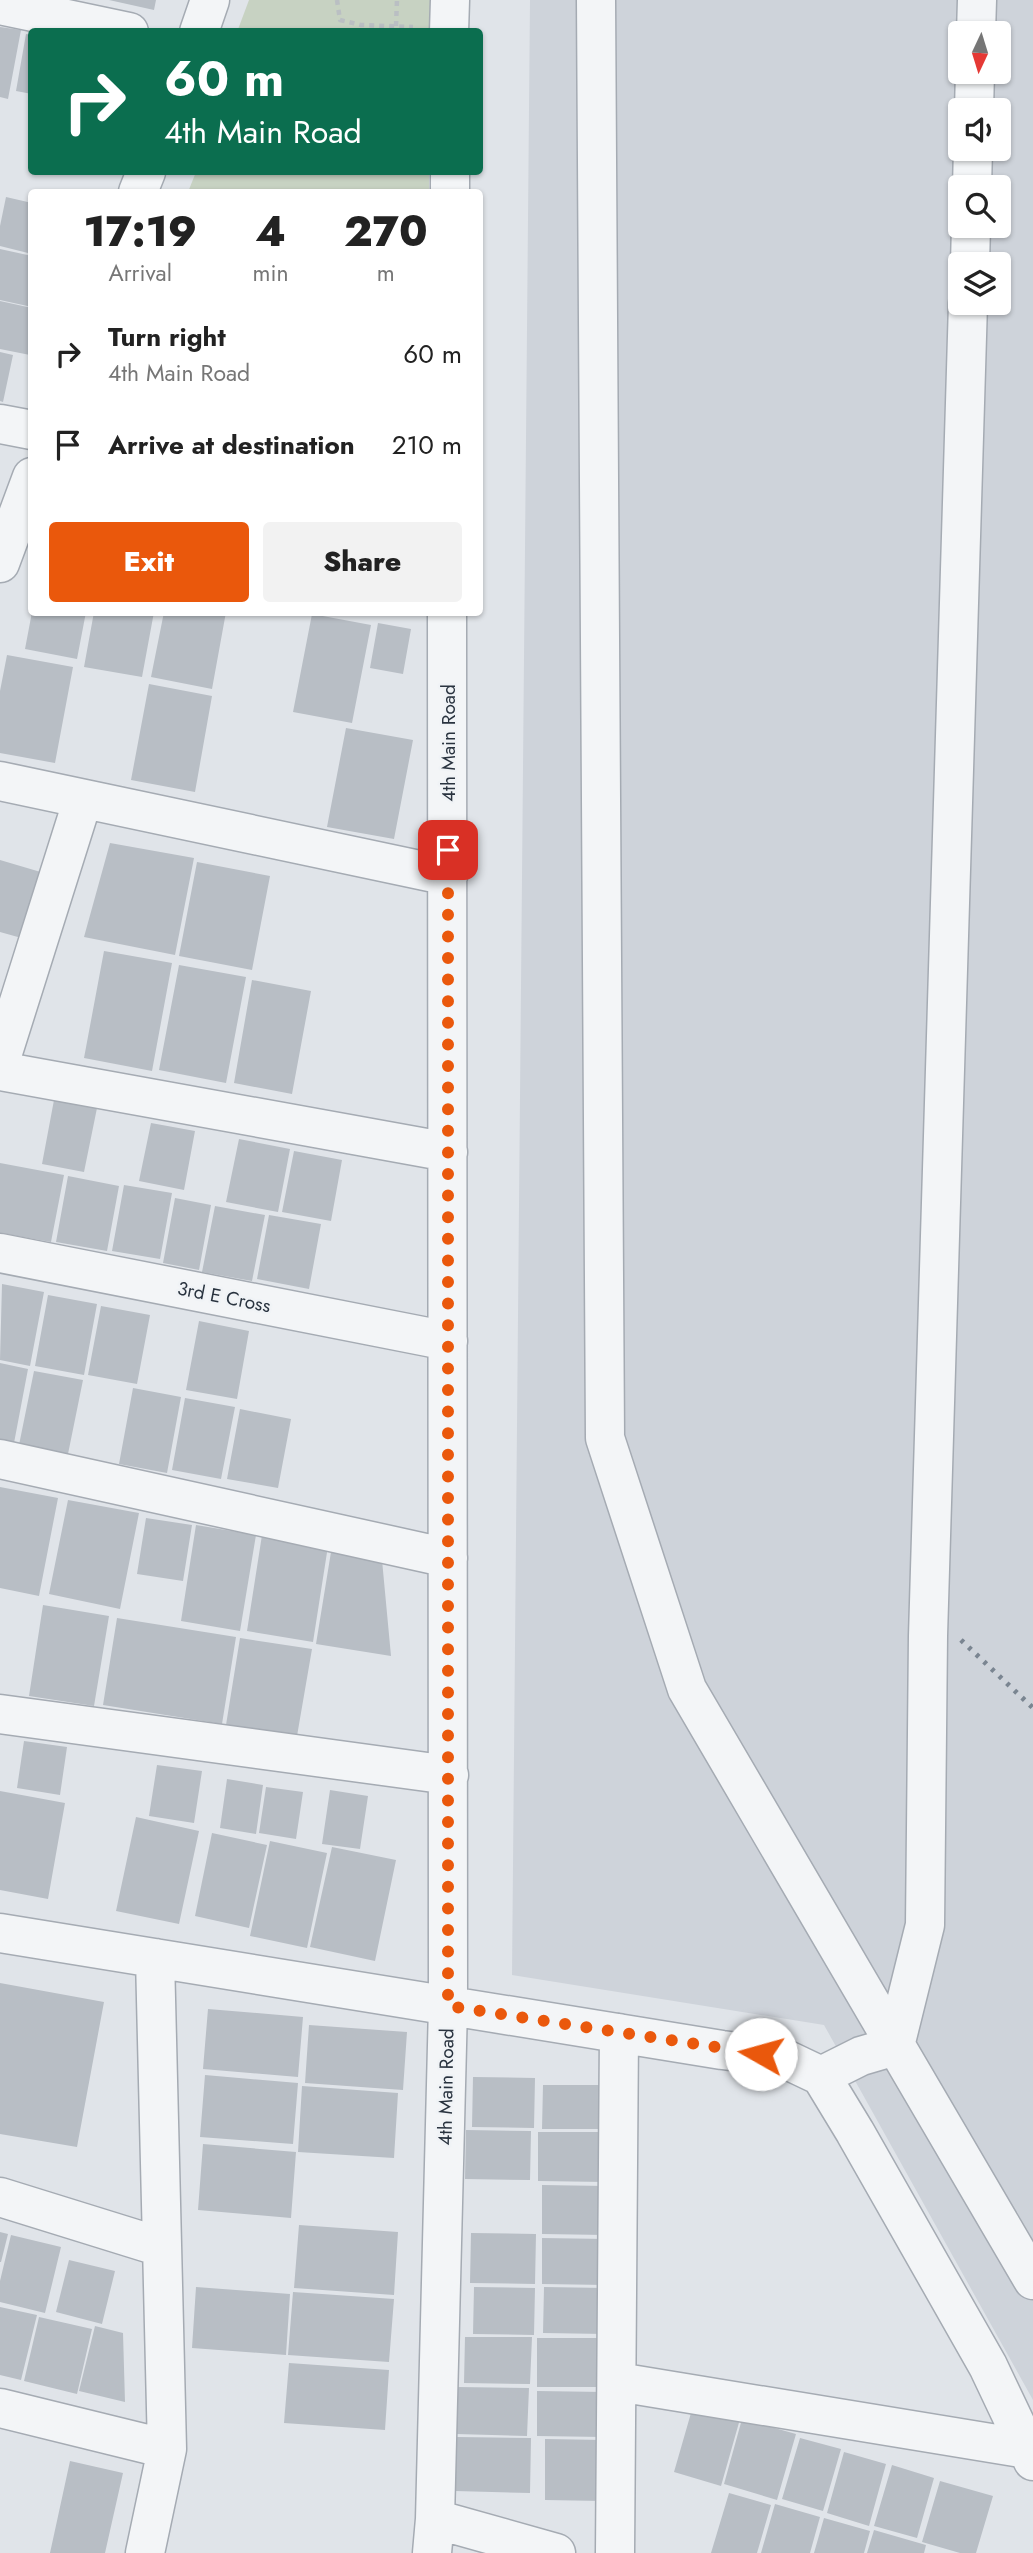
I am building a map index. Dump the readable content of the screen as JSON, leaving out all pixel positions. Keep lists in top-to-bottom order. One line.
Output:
{"streets":{"street":["4th Main Road","3rd E Cross"]},"crossings":[["4th Main Road","3rd E Cross"]],"north":"bottom","page":{"turn":["60 m","4th Main Road"],"eta":["17:19","Arrival","4","min","270","m"],"list":[{"name":"Turn right","note":"4th Main Road","value":"60 m"},{"name":"Arrive at destination","value":"210 m"}],"buttons":["Exit","Share"]}}
